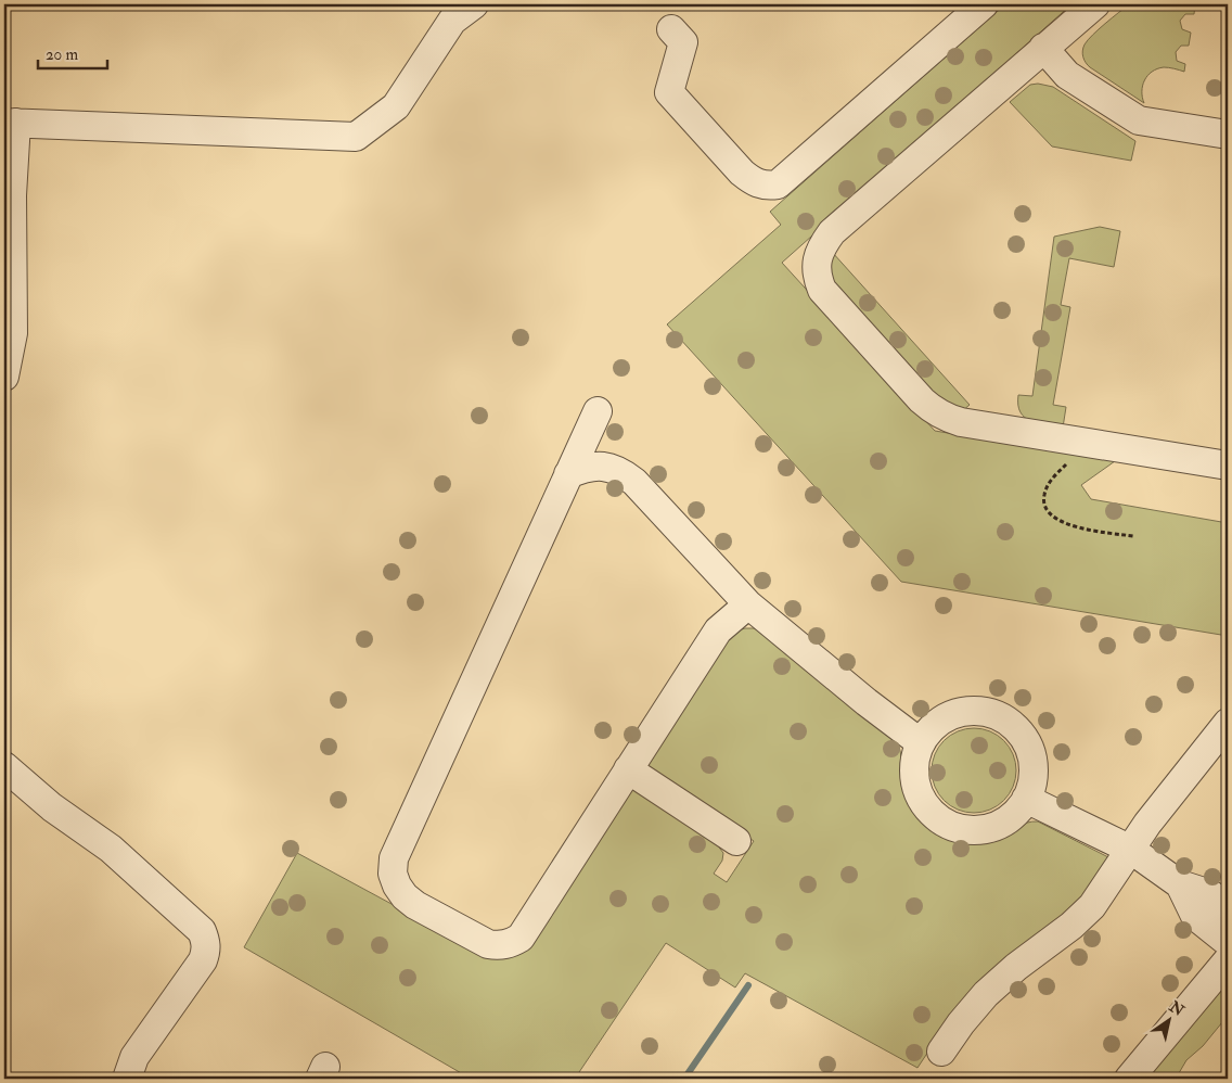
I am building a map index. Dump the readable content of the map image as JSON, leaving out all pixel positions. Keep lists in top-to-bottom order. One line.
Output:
{"scale_bar":"20 m","north":"top right"}
